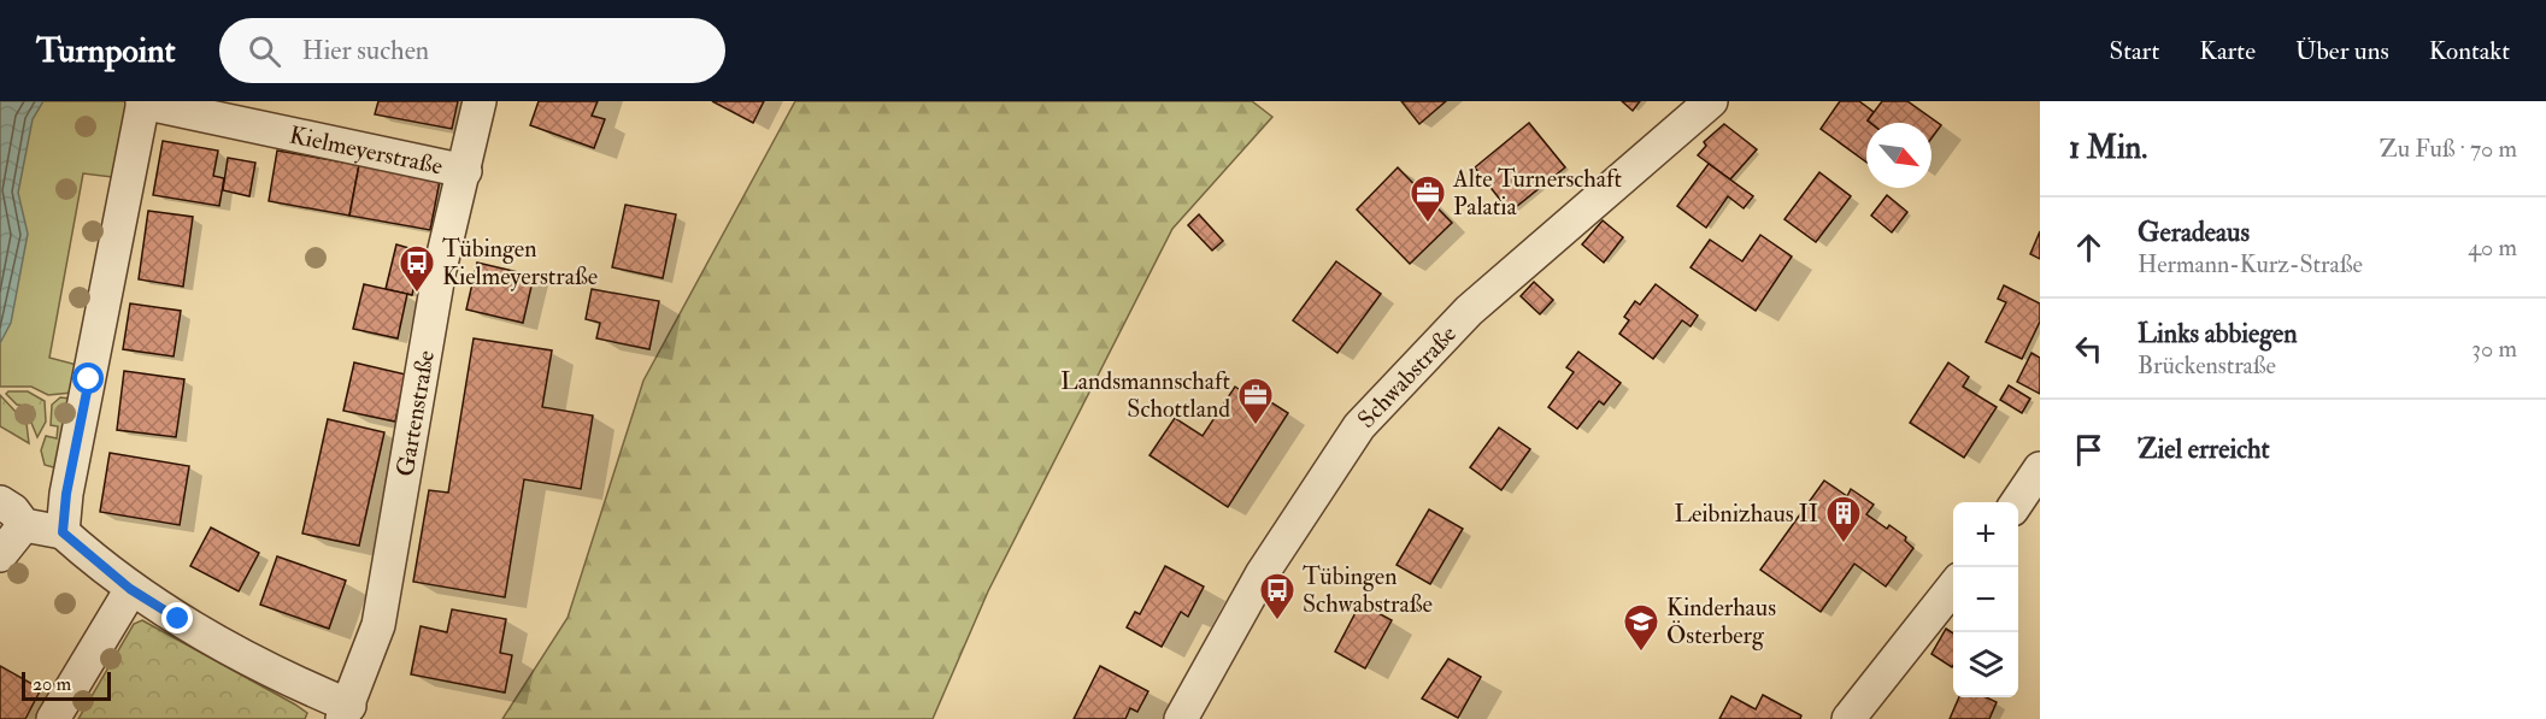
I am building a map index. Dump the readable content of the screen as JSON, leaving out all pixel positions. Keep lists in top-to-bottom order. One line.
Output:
{"streets":{"street":["Kielmeyerstraße","Schwabstraße","Gartenstraße"]},"crossings":[["Kielmeyerstraße","Gartenstraße"]],"places":{"office":["Alte Turnerschaft Palatia","Landsmannschaft Schottland"],"bus stop":["Tübingen Kielmeyerstraße","Tübingen Schwabstraße"],"building":["Leibnizhaus II"],"school or university":["Kinderhaus Österberg"]},"scale_bar":"20 m","north":"bottom right","page":{"header":"Turnpoint","search":"Hier suchen","nav":["Start","Karte","Über uns","Kontakt"],"heading":["1 Min.","Zu Fuß · 70 m"],"list":[["Geradeaus","Hermann-Kurz-Straße","40 m"],["Links abbiegen","Brückenstraße","30 m"],"Ziel erreicht"],"map_buttons":["+","−"],"scale":"20 m"}}
